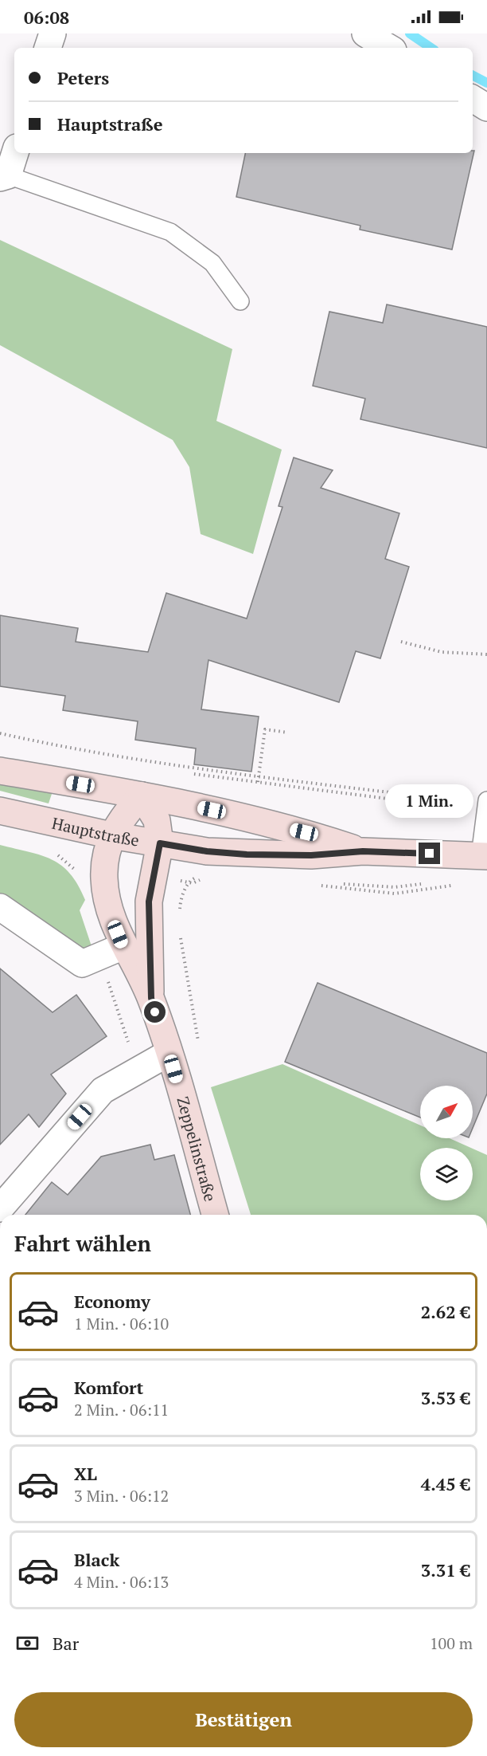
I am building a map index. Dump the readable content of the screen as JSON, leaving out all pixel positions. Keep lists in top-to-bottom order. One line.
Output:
{"streets":{"main road":["Hauptstraße","Zeppelinstraße"]},"crossings":[["Hauptstraße","Zeppelinstraße"]],"north":"top right","page":{"status":"06:08","banner":["Peters","Hauptstraße"],"bubble":"1 Min.","heading":"Fahrt wählen","list":[{"name":"Economy","note":"1 Min. · 06:10","value":"2.62 €"},{"name":"Komfort","note":"2 Min. · 06:11","value":"3.53 €"},{"name":"XL","note":"3 Min. · 06:12","value":"4.45 €"},{"name":"Black","note":"4 Min. · 06:13","value":"3.31 €"}],"pay":["Bar","100 m"],"buttons":"Bestätigen"}}
